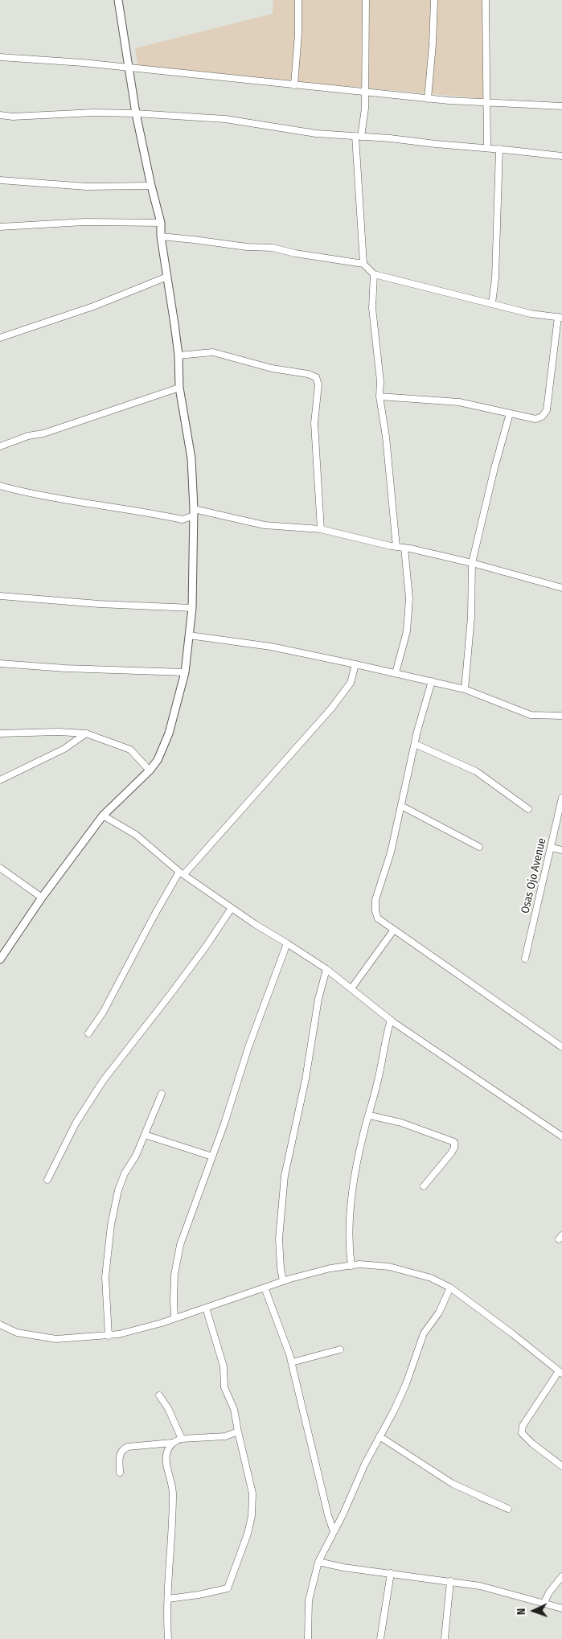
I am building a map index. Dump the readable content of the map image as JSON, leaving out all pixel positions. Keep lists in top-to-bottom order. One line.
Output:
{"streets":{"street":["Osas Ojo Avenue"]},"north":"left"}
